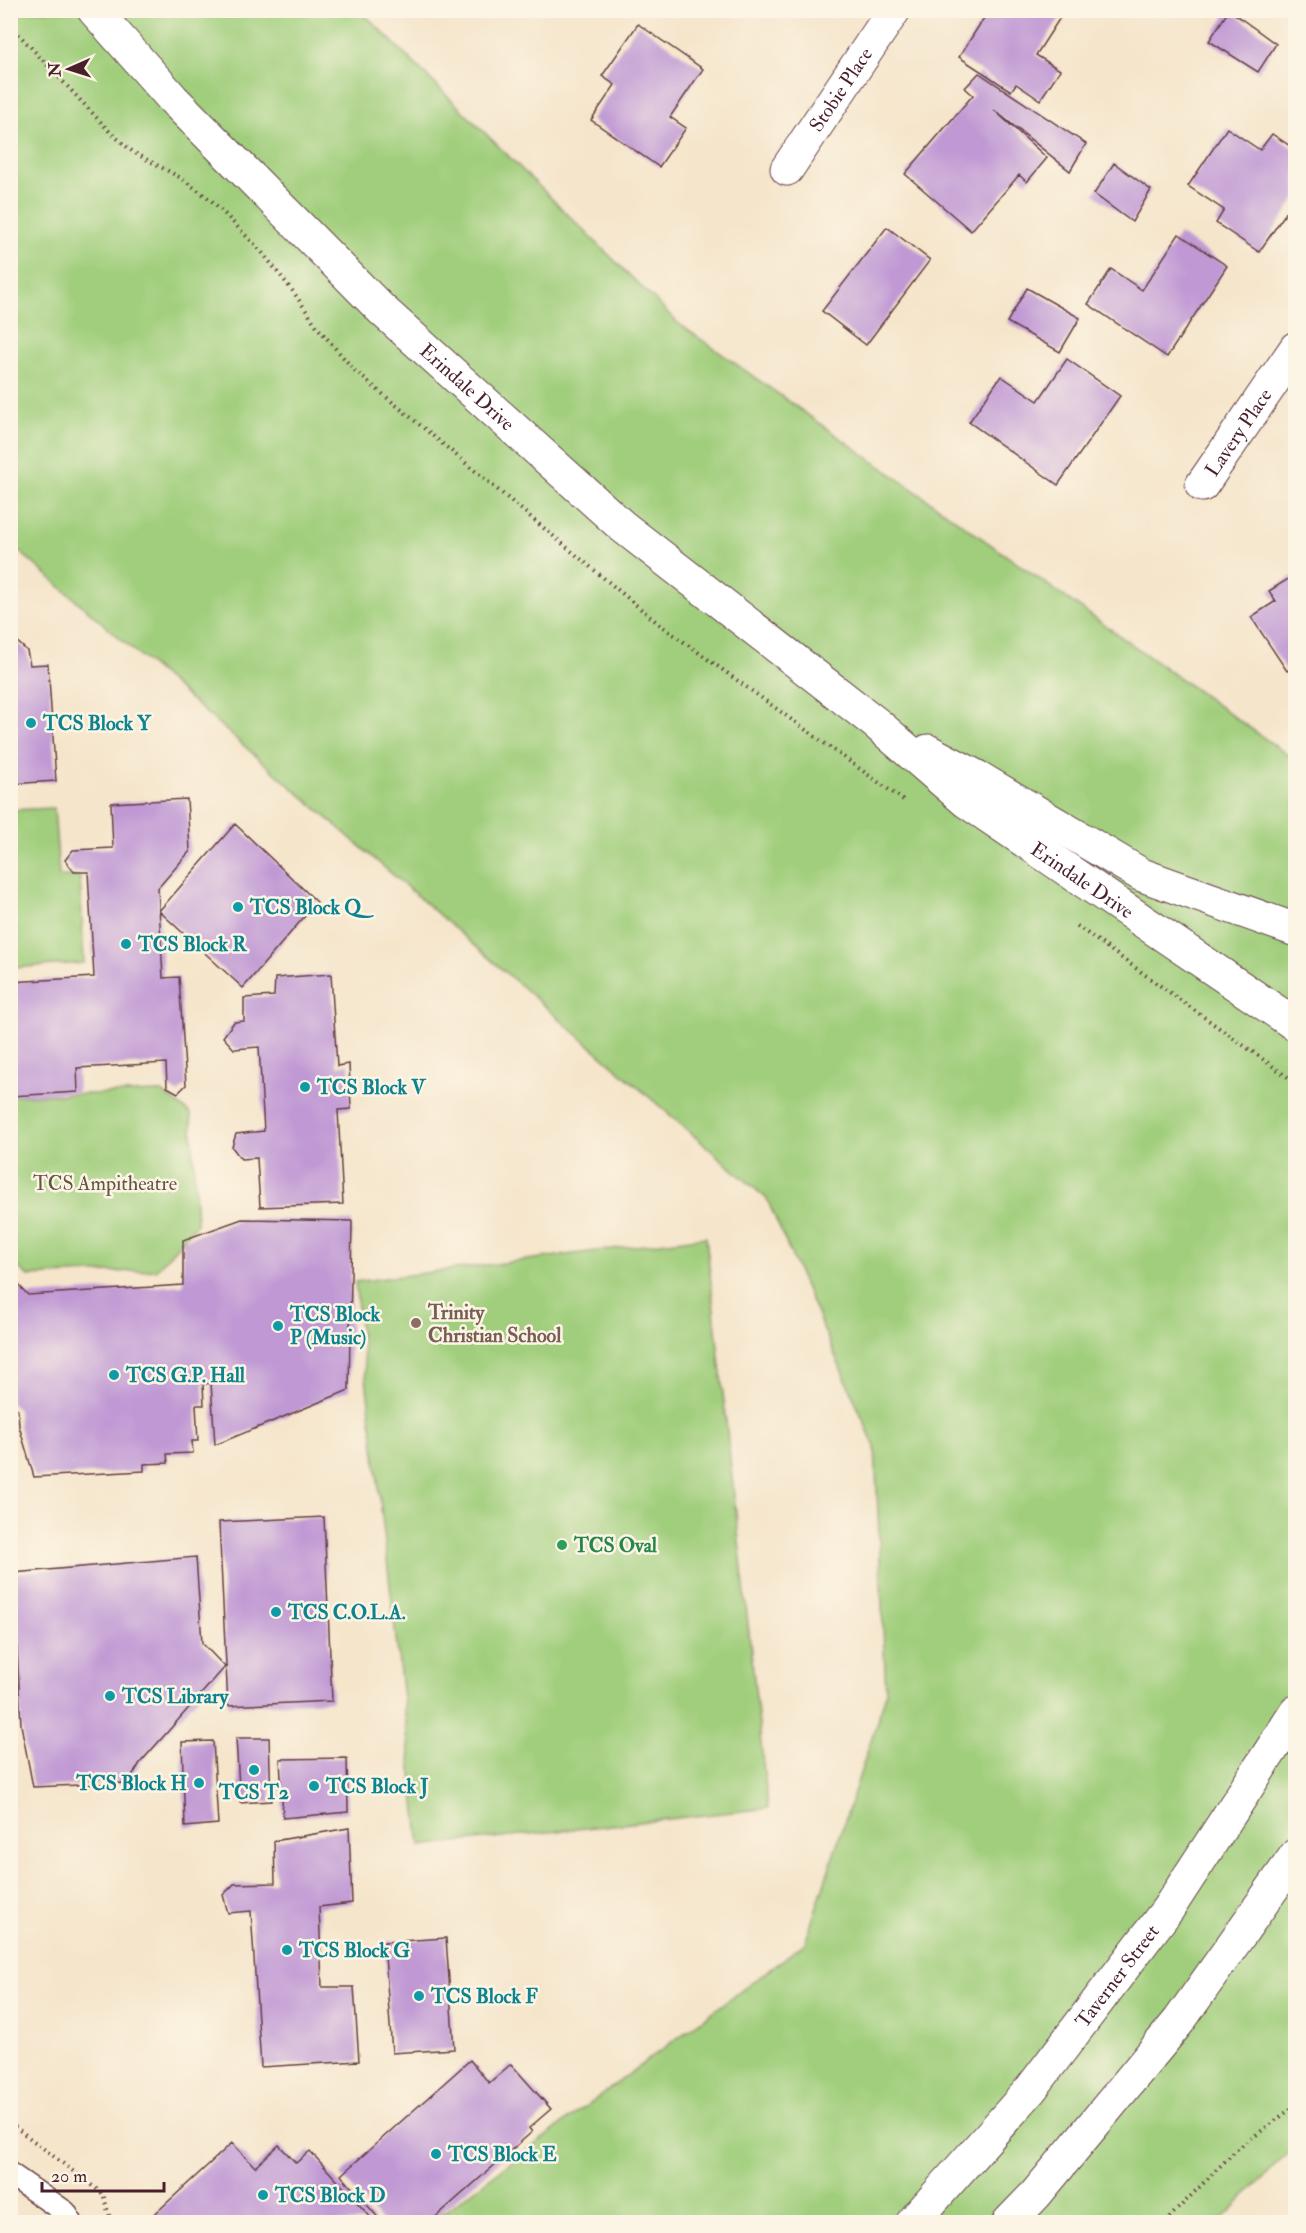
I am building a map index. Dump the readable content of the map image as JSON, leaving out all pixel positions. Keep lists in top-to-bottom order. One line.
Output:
{"streets":{"main road":["Stobie Place","Erindale Drive","Lavery Place","Taverner Street"]},"parks":["TCS Ampitheatre"],"places":["TCS Block Y","TCS Block Q","TCS Block R","TCS Block V","Trinity Christian School","TCS Block P (Music)","TCS G.P. Hall","TCS Oval","TCS C.O.L.A.","TCS Library","TCS T2","TCS Block H","TCS Block J","TCS Block G","TCS Block F","TCS Block E","TCS Block D"],"scale_bar":"20 m","north":"left"}
